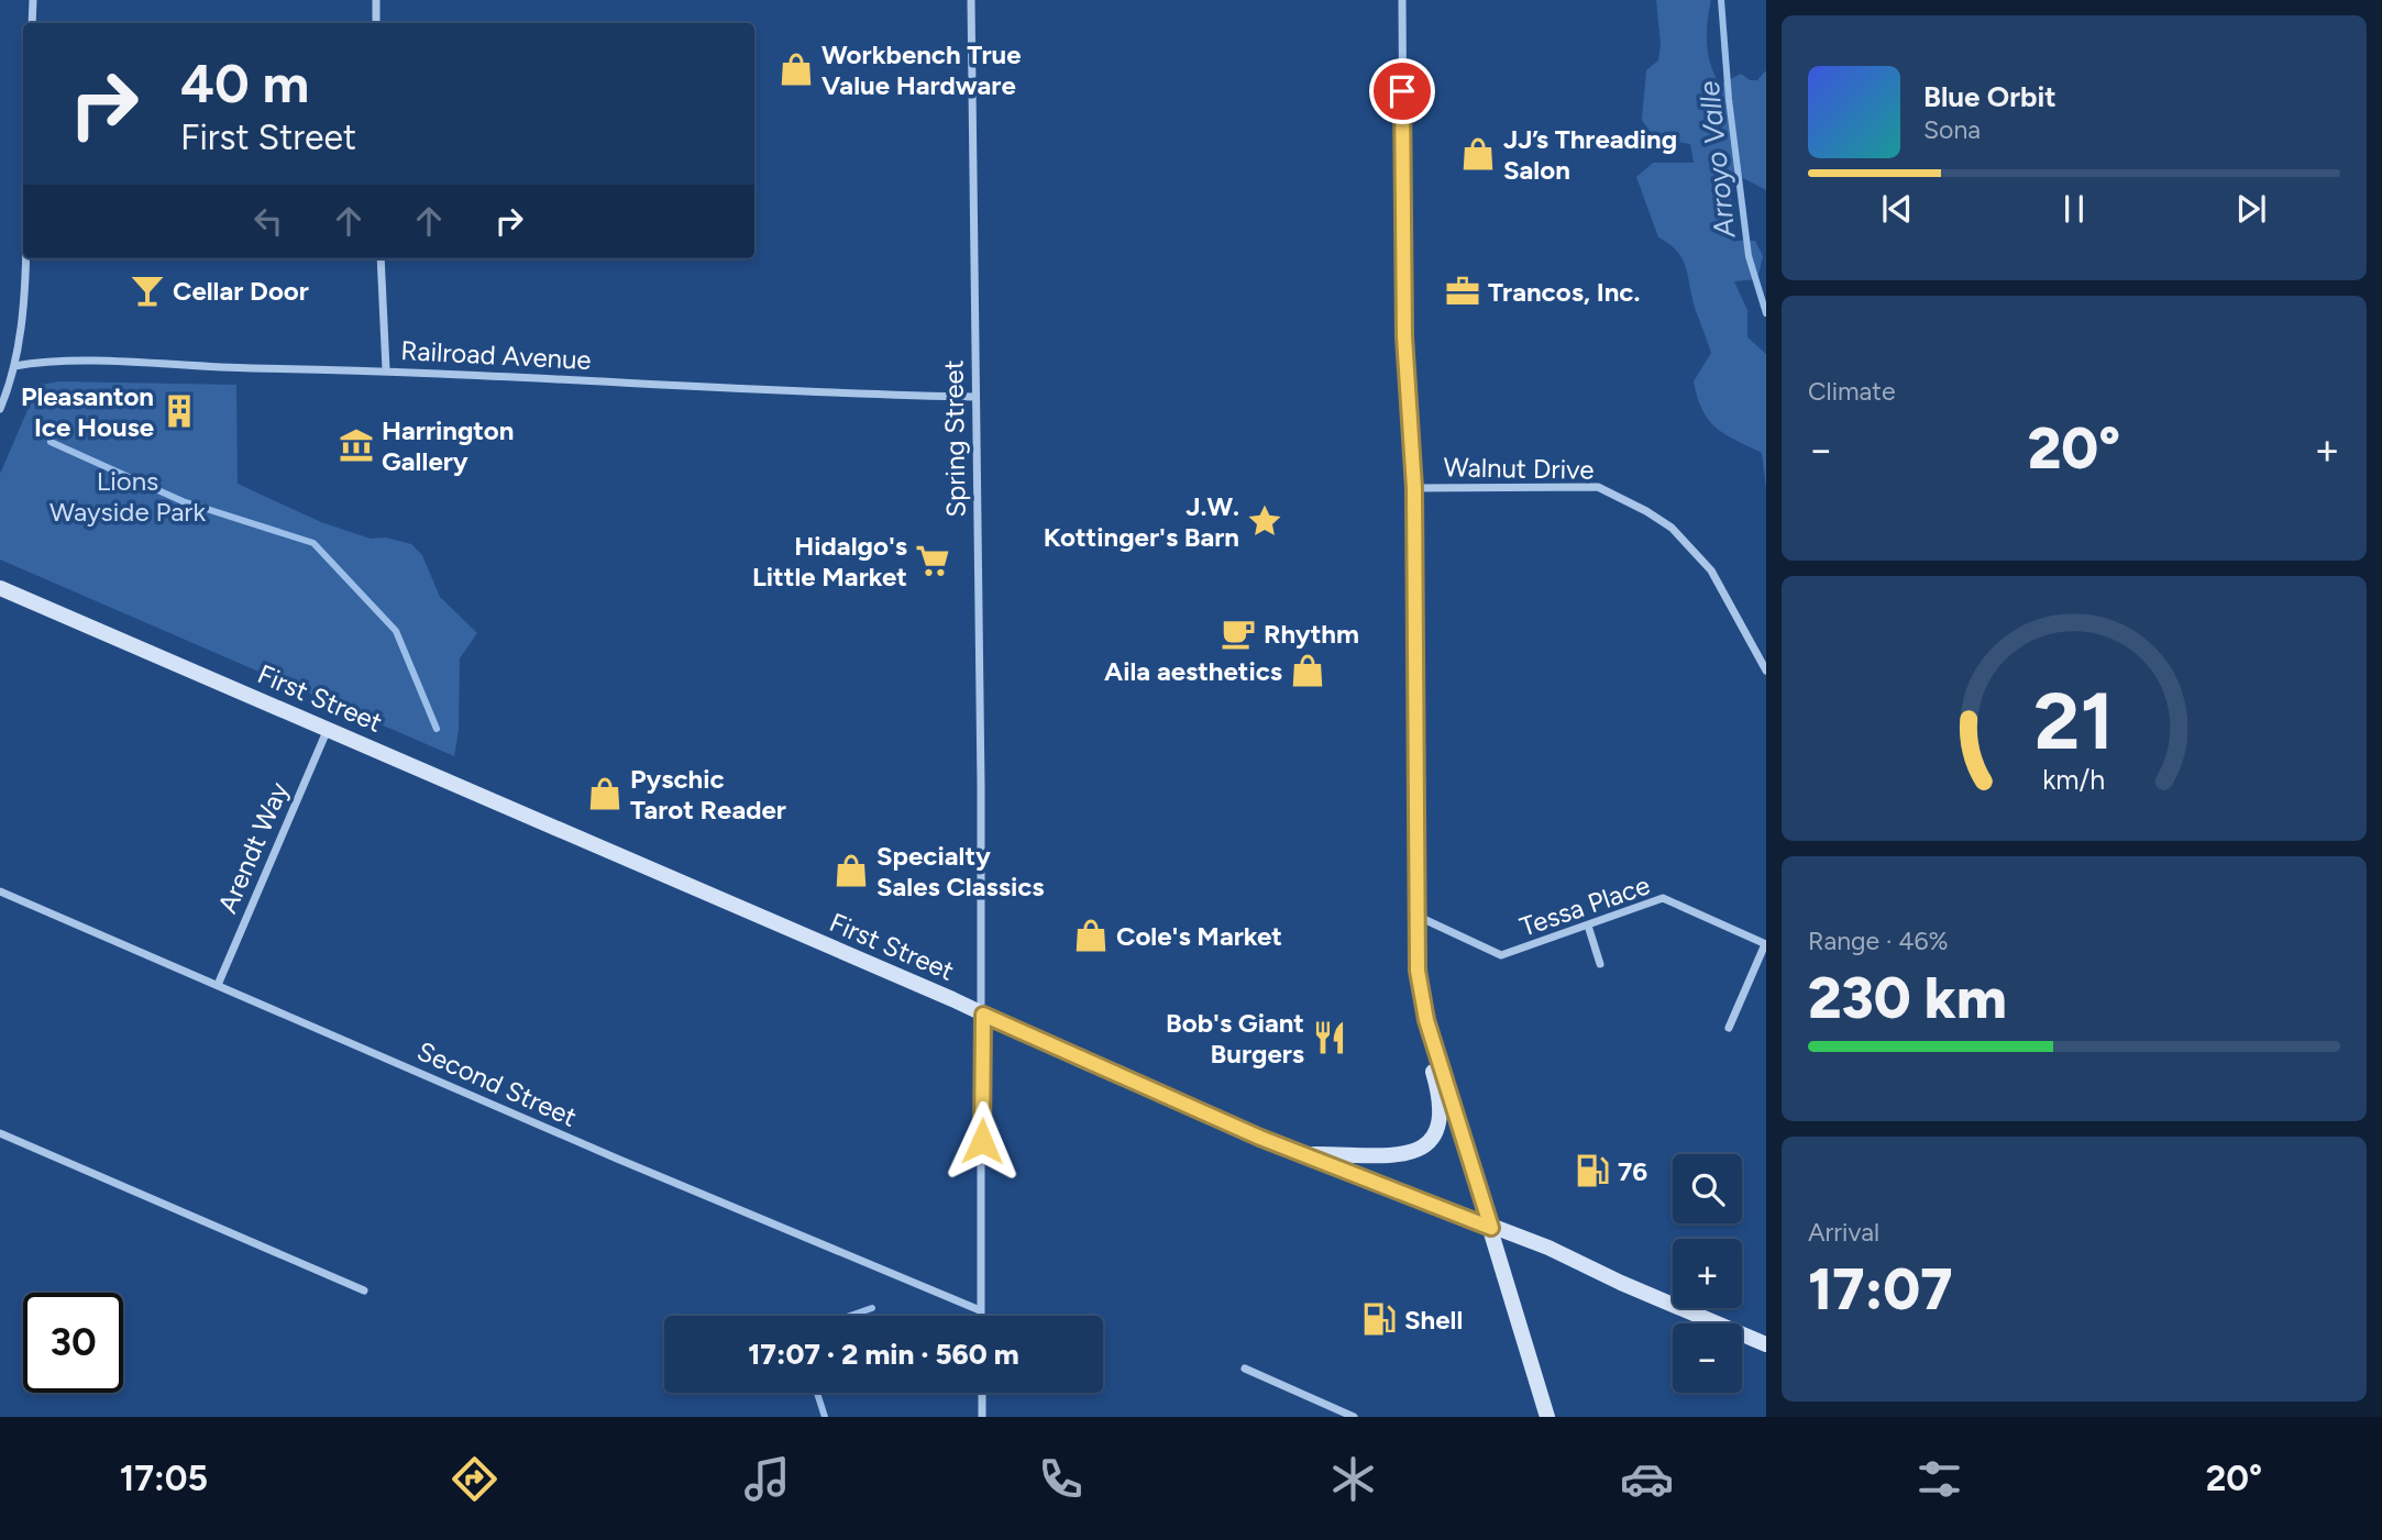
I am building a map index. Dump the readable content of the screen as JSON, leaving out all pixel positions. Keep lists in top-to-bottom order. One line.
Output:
{"streets":{"street":["Railroad Avenue","Spring Street","Walnut Drive","First Street","Arendt Way","Tessa Place","Second Street"]},"crossings":[["Railroad Avenue","Spring Street"],["Spring Street","First Street"],["Spring Street","Second Street"],["First Street","Arendt Way"],["Arendt Way","Second Street"]],"water":["Arroyo Valle"],"parks":["Lions Wayside Park"],"places":{"shop":["Workbench True Value Hardware","JJ’s Threading Salon","Aila aesthetics","Pyschic Tarot Reader","Specialty Sales Classics","Cole's Market"],"bar":["Cellar Door"],"office":["Trancos, Inc."],"building":["Pleasanton Ice House"],"museum":["Harrington Gallery"],"place":["J.W. Kottinger's Barn"],"supermarket":["Hidalgo's Little Market"],"cafe":["Rhythm"],"restaurant":["Bob's Giant Burgers"],"fuel station":["76","Shell"]},"page":{"turn":["40 m","First Street"],"song":["Blue Orbit","Sona"],"tile":["Climate",["Range · 46%","230 km"],["Arrival","17:07"]],"heat":["−","20°","+"],"map_buttons":["+","−"],"limit":"30","trip":"17:07 · 2 min · 560 m","tabs":["17:05","20°"],"gauge":["21","km/h"]}}
